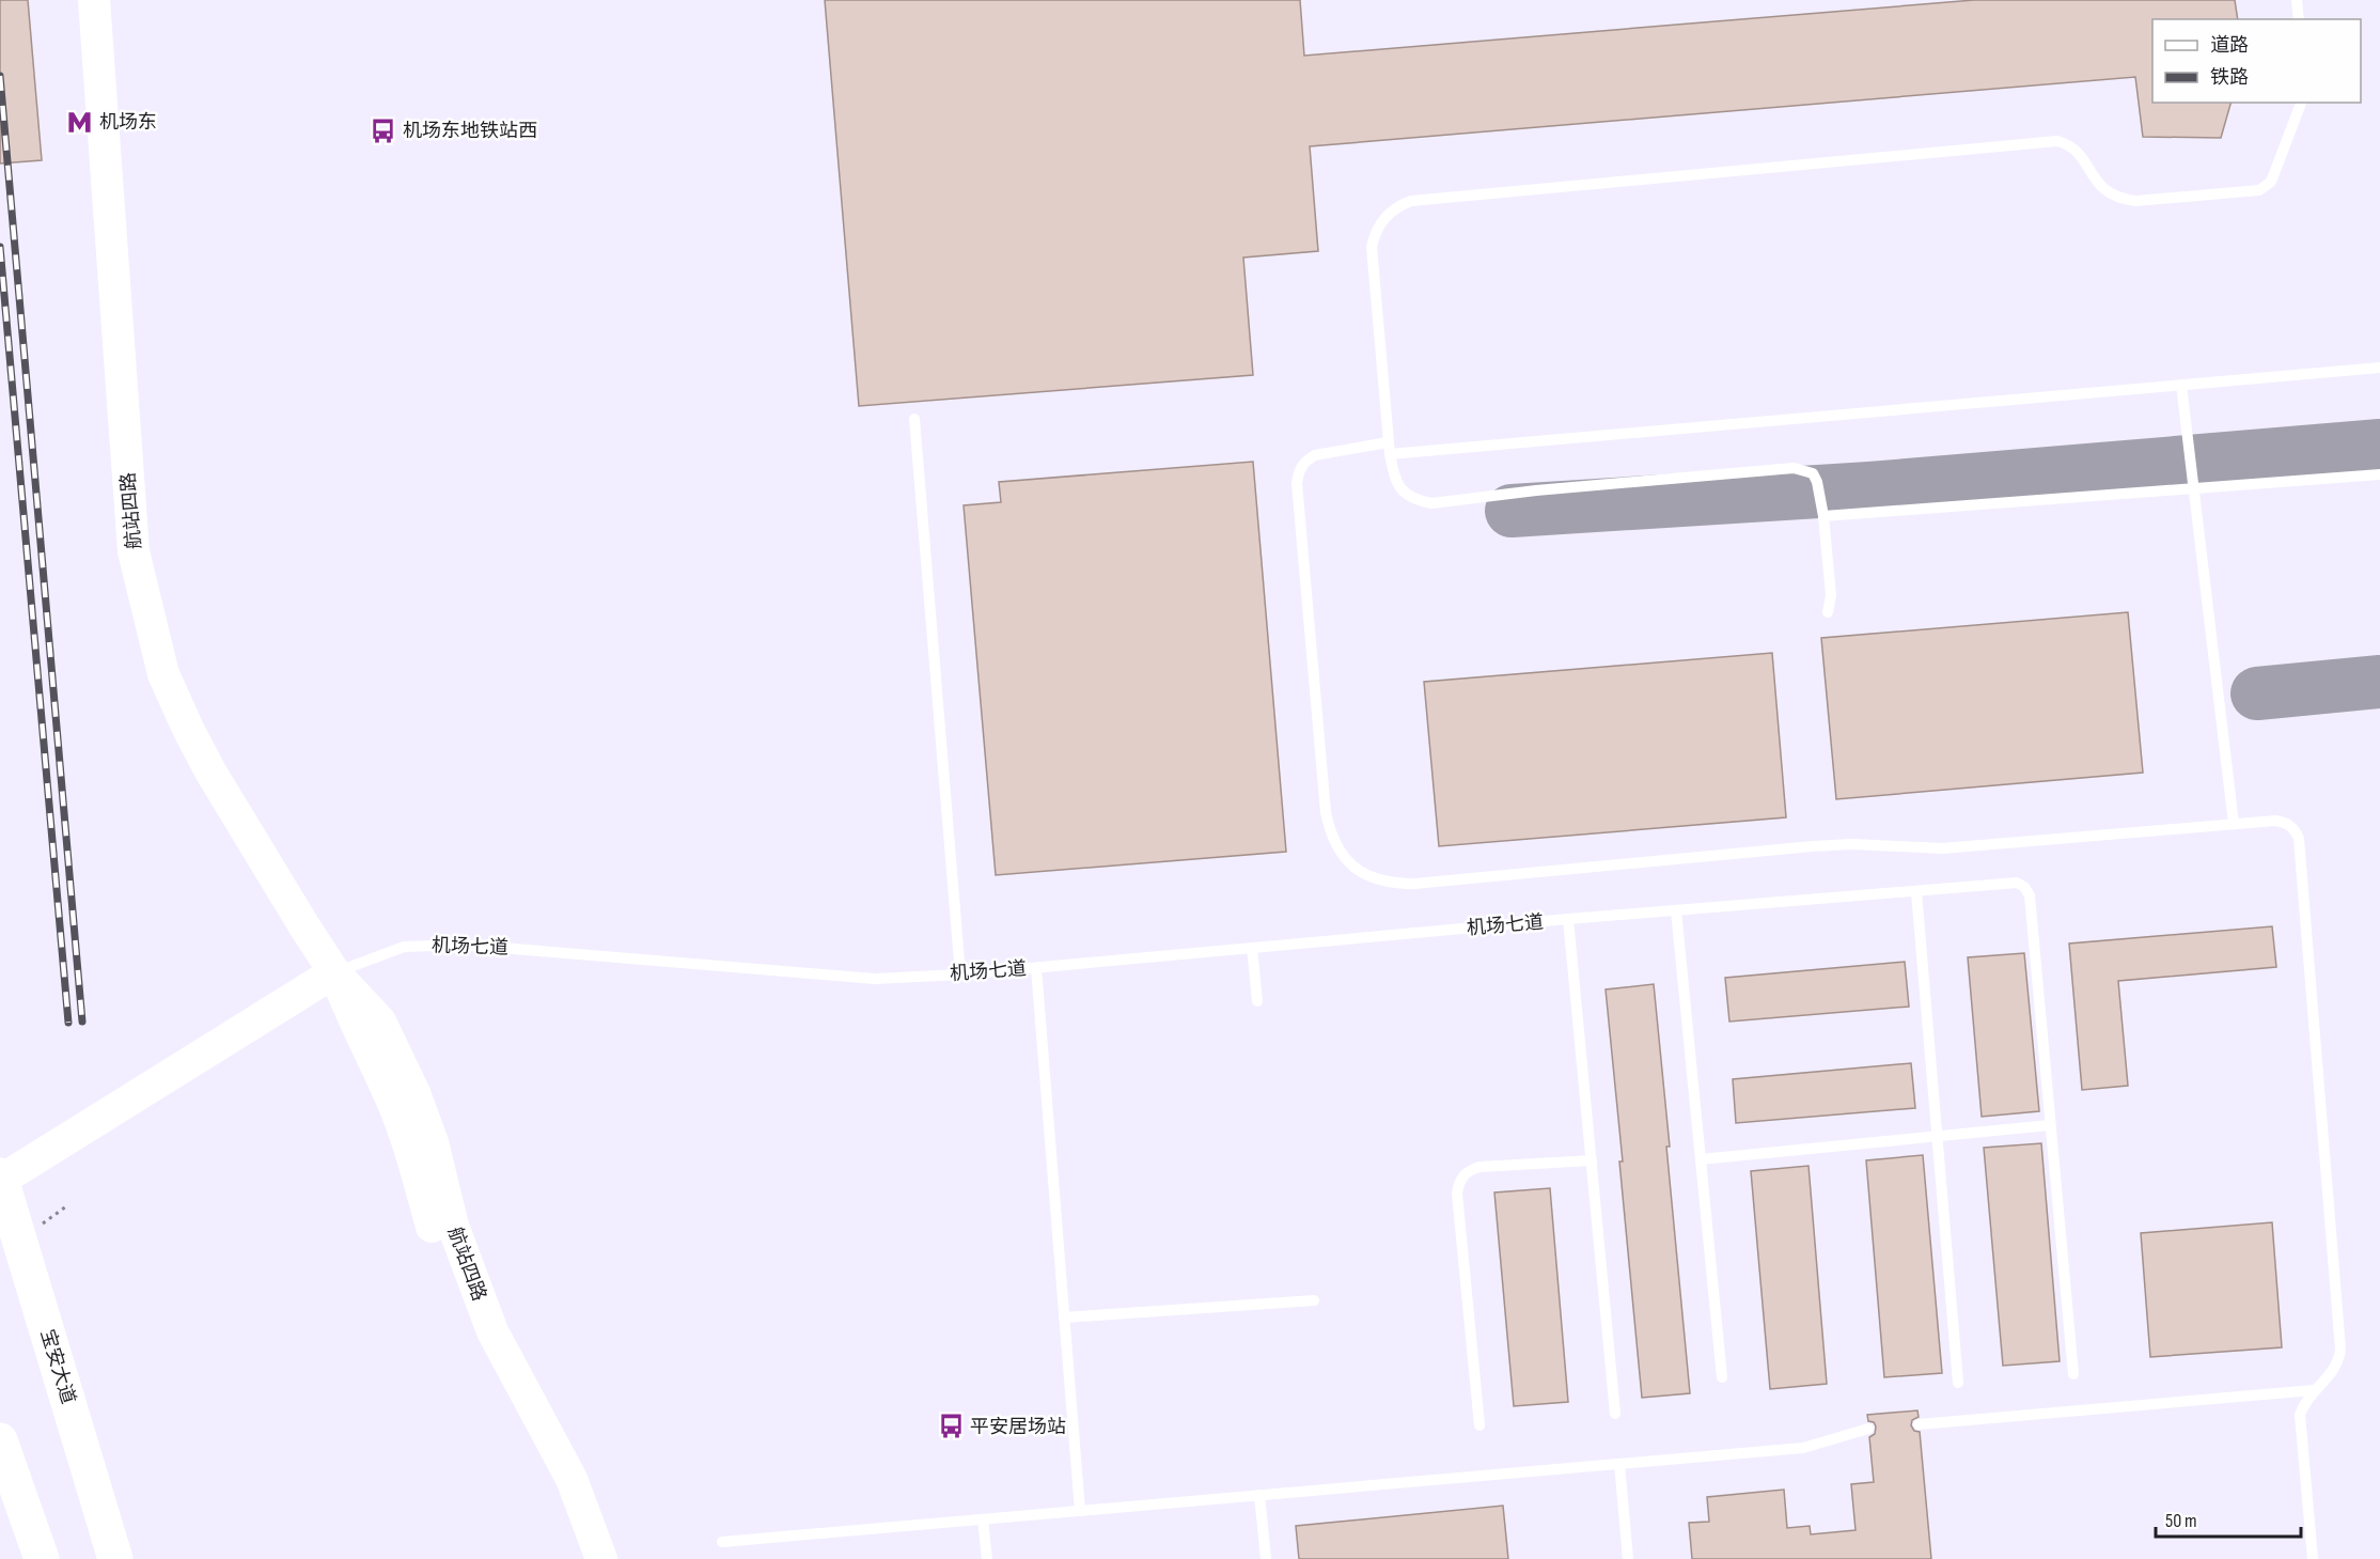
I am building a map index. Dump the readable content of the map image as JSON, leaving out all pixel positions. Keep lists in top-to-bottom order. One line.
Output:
{"streets":{"main road":["航站四路","机场七道","宝安大道"]},"crossings":[["航站四路","机场七道"],["机场七道","宝安大道"]],"places":{"metro station":["机场东"],"bus stop":["机场东地铁站西","平安居场站"]},"legend":["道路","铁路"],"scale_bar":"50 m"}
